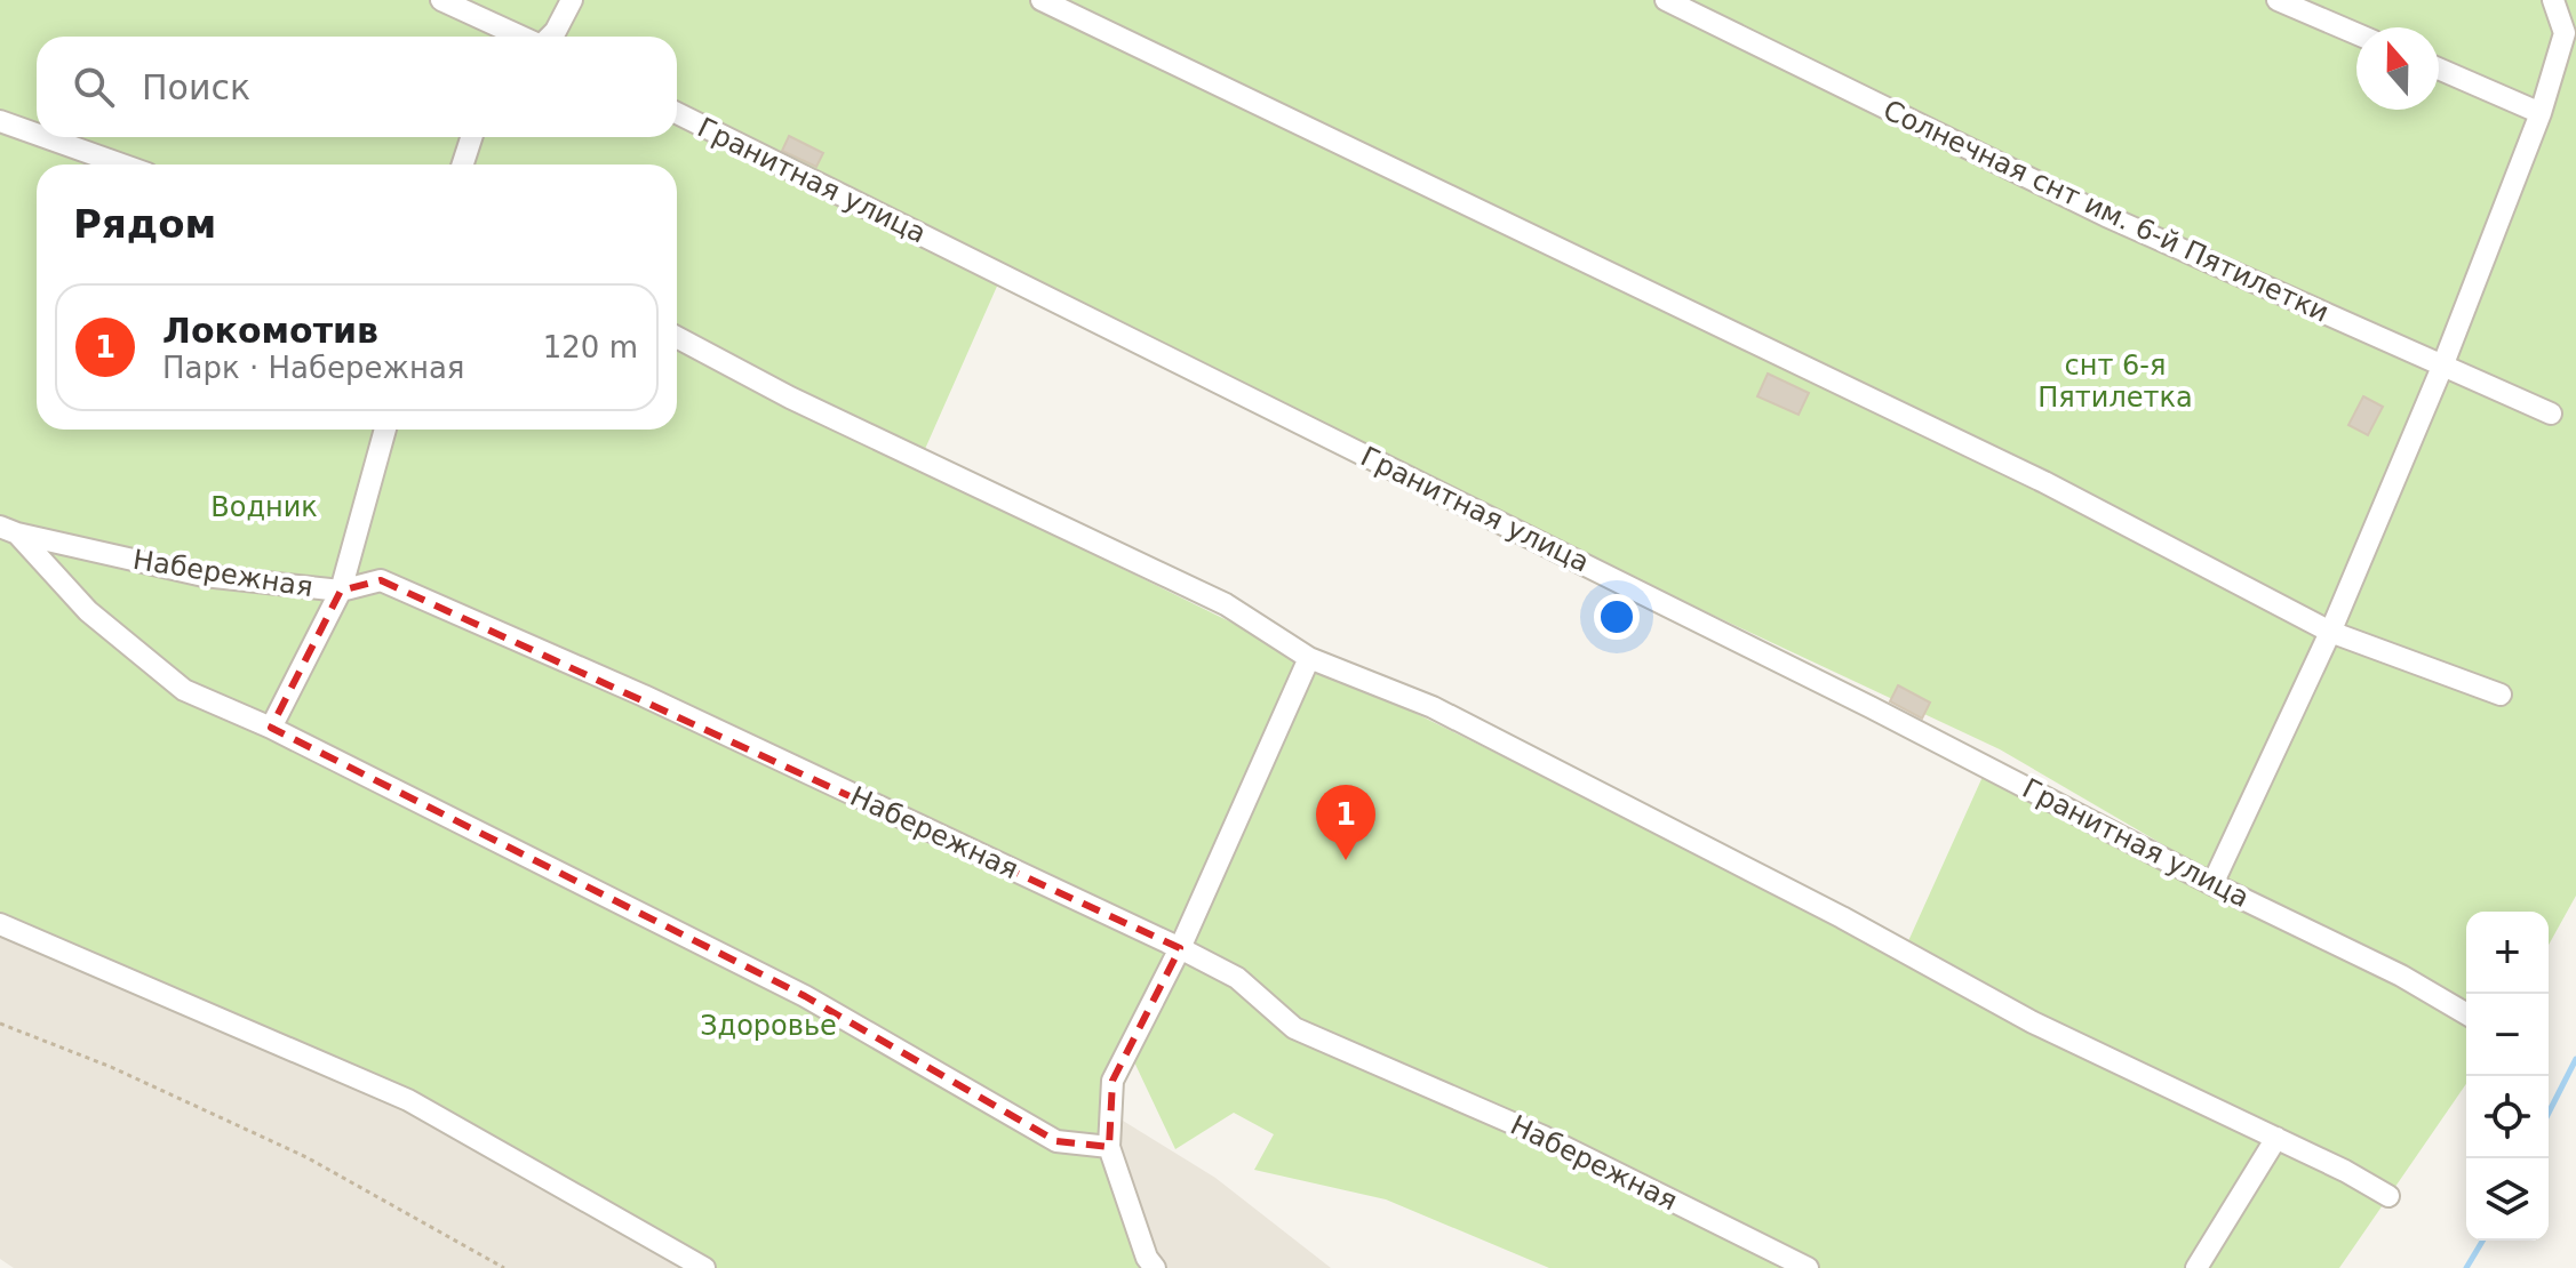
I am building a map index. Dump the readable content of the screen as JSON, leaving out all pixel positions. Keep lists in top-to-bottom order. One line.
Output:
{"streets":{"street":["Гранитная улица","Солнечная снт им. 6-й Пятилетки","Набережная"]},"parks":["снт 6-я Пятилетка","Водник","Здоровье"],"north":"top","page":{"search":"Поиск","heading":"Рядом","list":[{"mark":"1","name":"Локомотив","note":"Парк · Набережная","value":"120 m"}],"pins":"1","map_buttons":["+","−"]}}
